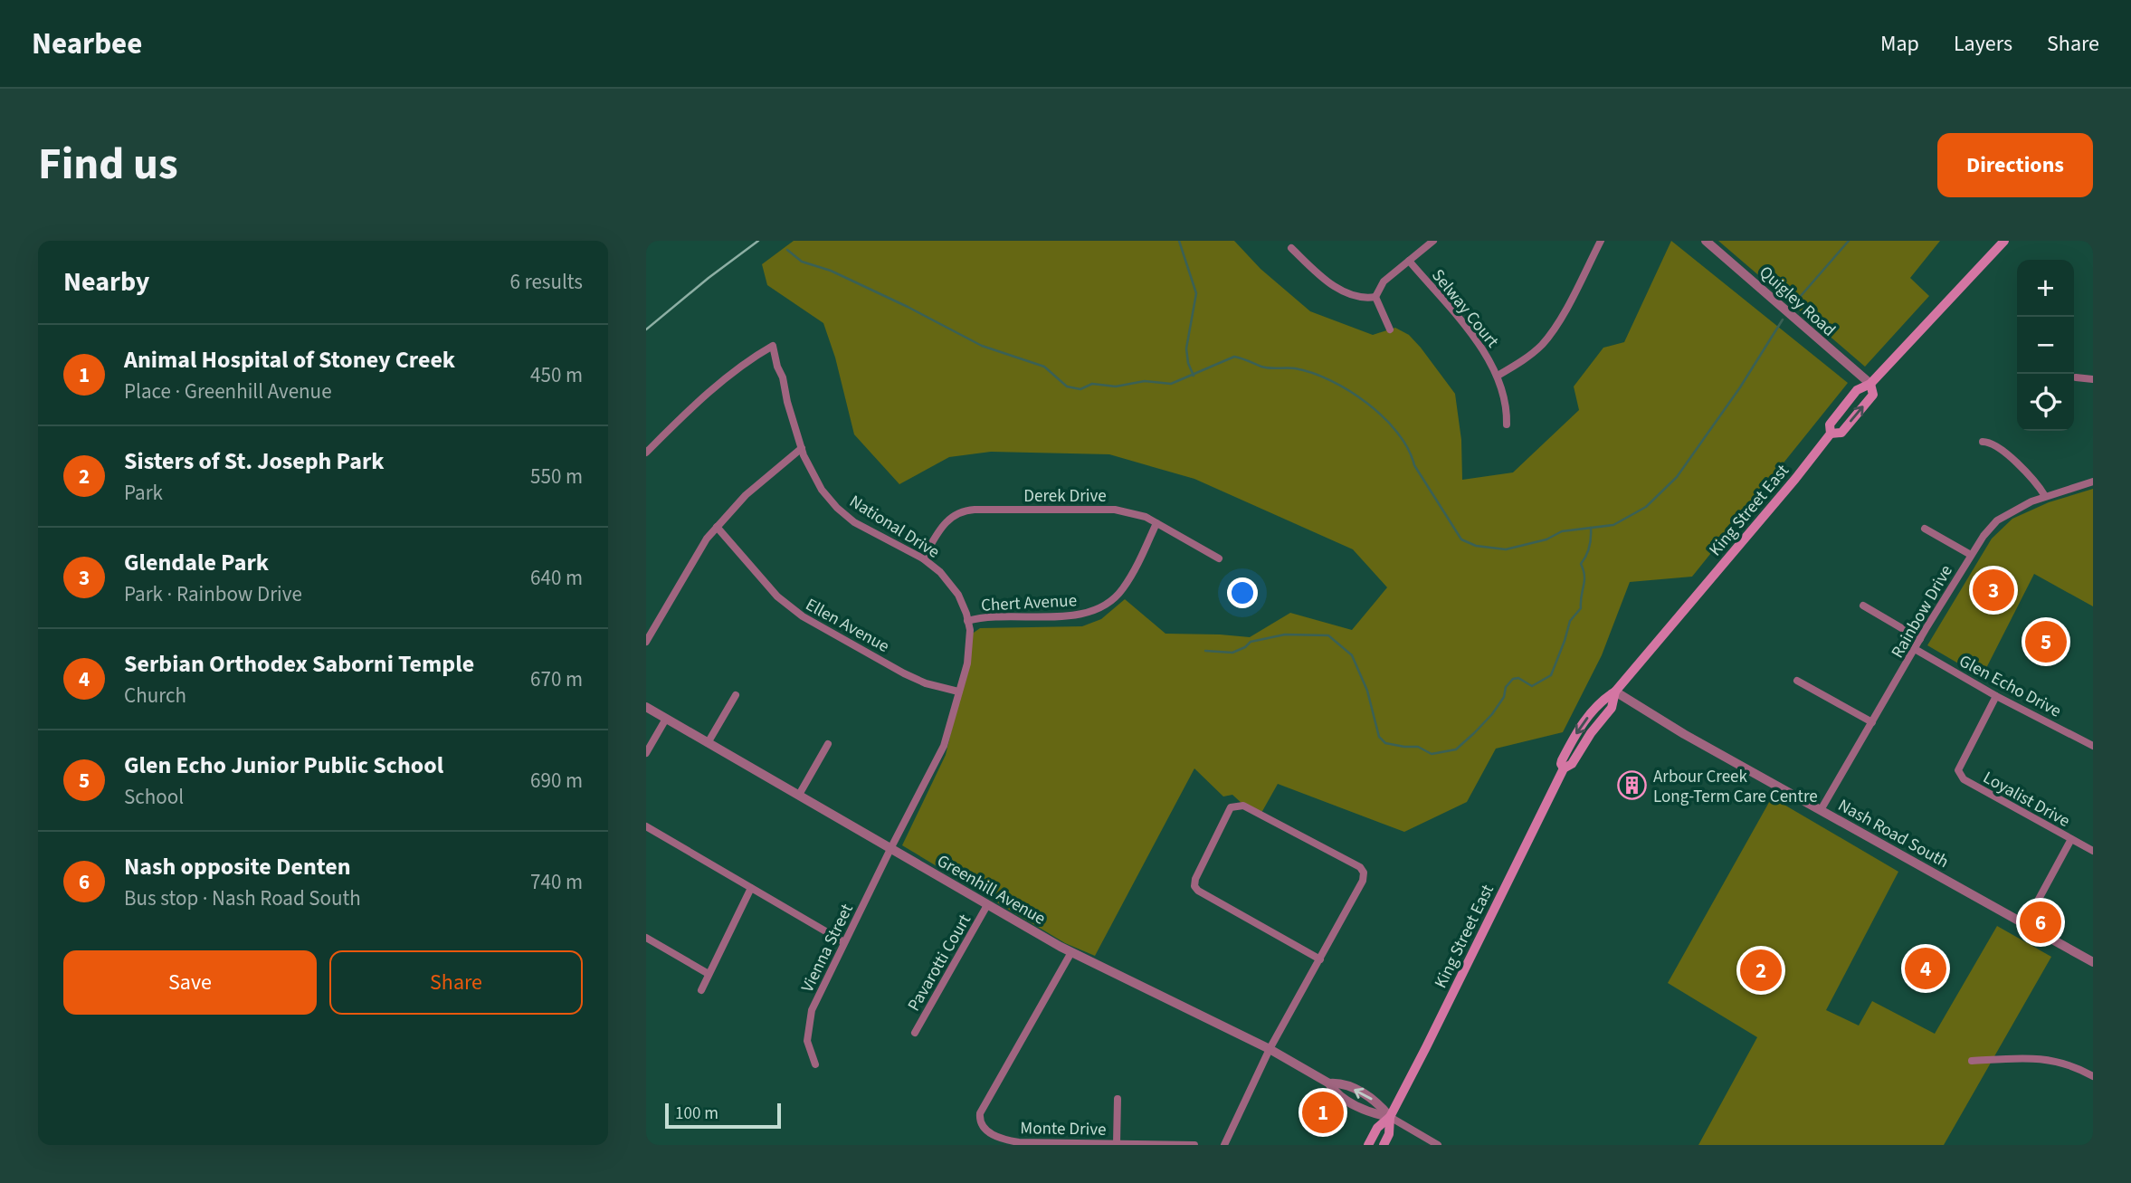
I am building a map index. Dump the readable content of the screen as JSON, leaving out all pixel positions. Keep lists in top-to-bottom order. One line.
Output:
{"streets":{"main road":["King Street East"],"street":["Quigley Road","Selway Court","Derek Drive","National Drive","Chert Avenue","Rainbow Drive","Ellen Avenue","Glen Echo Drive","Loyalist Drive","Nash Road South","Greenhill Avenue","Vienna Street","Pavarotti Court","Monte Drive"]},"crossings":[["Quigley Road","King Street East"],["Derek Drive","National Drive"],["Derek Drive","Chert Avenue"],["King Street East","Nash Road South"],["King Street East","Greenhill Avenue"],["National Drive","Chert Avenue"],["National Drive","Ellen Avenue"],["National Drive","Greenhill Avenue"],["National Drive","Vienna Street"],["Rainbow Drive","Glen Echo Drive"],["Rainbow Drive","Nash Road South"],["Glen Echo Drive","Loyalist Drive"],["Greenhill Avenue","Vienna Street"],["Greenhill Avenue","Pavarotti Court"],["Greenhill Avenue","Monte Drive"]],"places":{"building":["Arbour Creek Long-Term Care Centre"]},"scale_bar":"100 m","page":{"header":"Nearbee","nav":["Map","Layers","Share"],"title":"Find us","buttons":["Directions",["Save","Share"]],"heading":["Nearby","6 results"],"map_buttons":["+","−"],"list":[{"mark":"1","name":"Animal Hospital of Stoney Creek","note":"Place · Greenhill Avenue","value":"450 m"},{"mark":"2","name":"Sisters of St. Joseph Park","note":"Park","value":"550 m"},{"mark":"3","name":"Glendale Park","note":"Park · Rainbow Drive","value":"640 m"},{"mark":"4","name":"Serbian Orthodex Saborni Temple","note":"Church","value":"670 m"},{"mark":"5","name":"Glen Echo Junior Public School","note":"School","value":"690 m"},{"mark":"6","name":"Nash opposite Denten","note":"Bus stop · Nash Road South","value":"740 m"}],"pins":["3","5","6","4","2","1"],"scale":"100 m"}}
